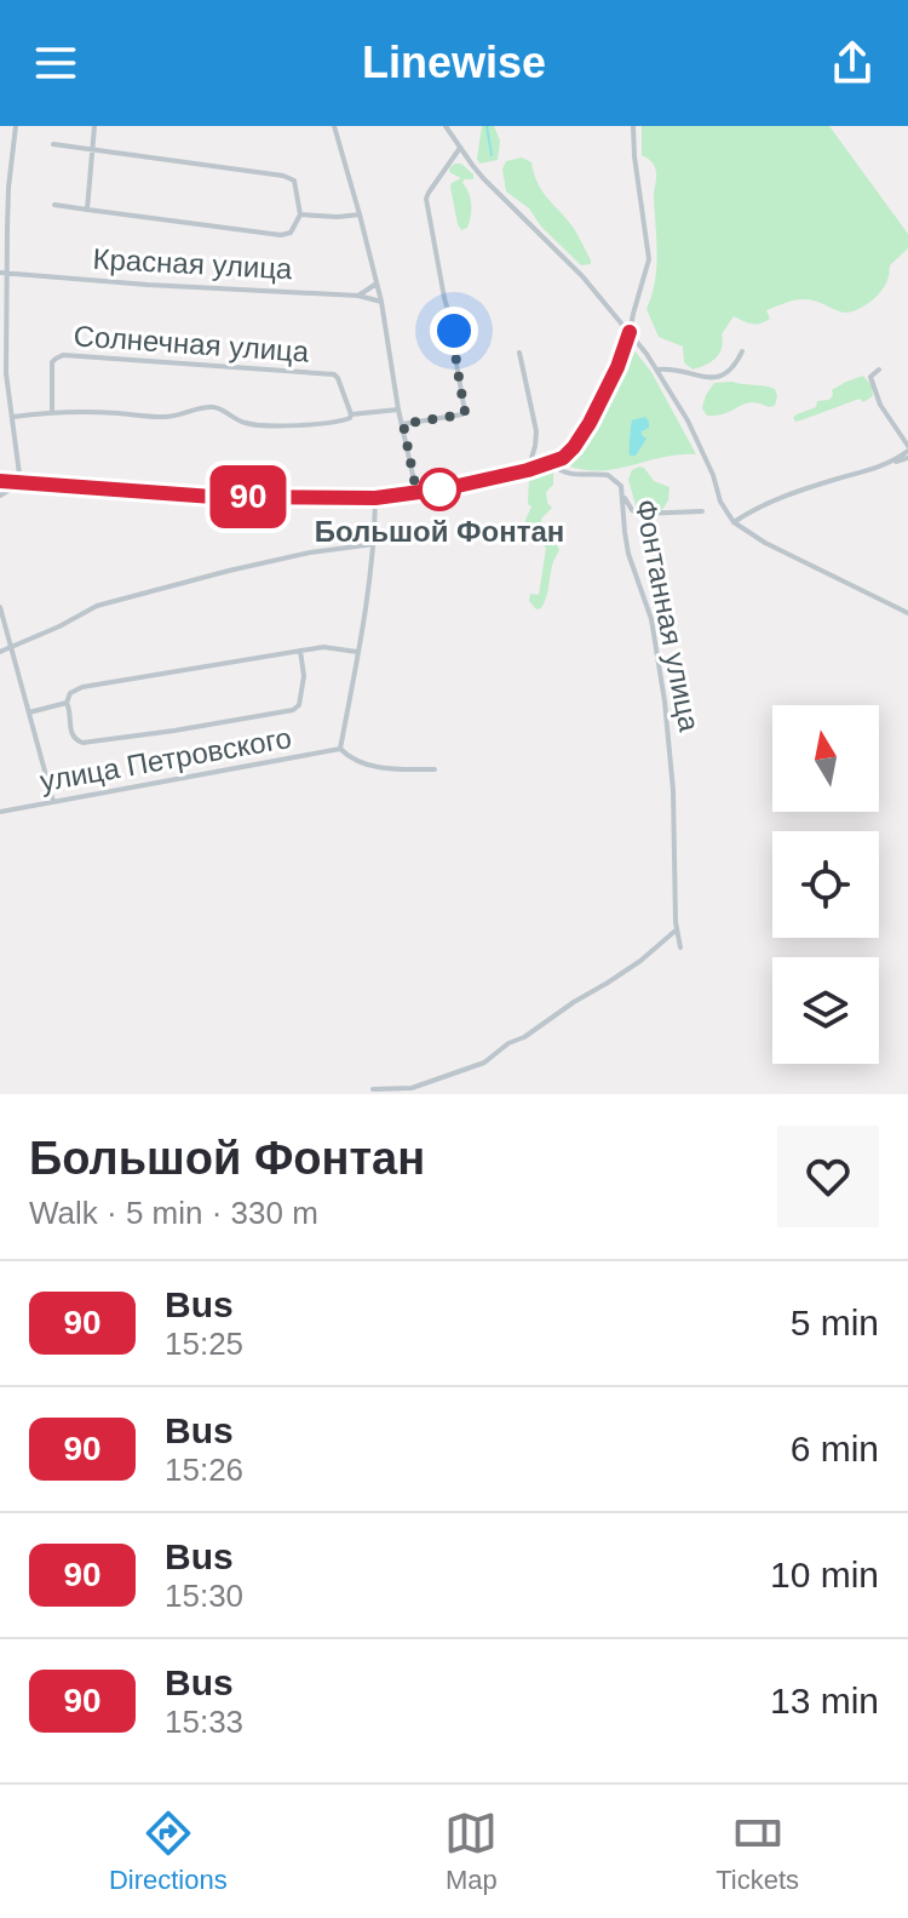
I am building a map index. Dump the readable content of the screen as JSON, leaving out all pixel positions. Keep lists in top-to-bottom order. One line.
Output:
{"streets":{"street":["Красная улица","Солнечная улица","Фонтанная улица","улица Петровского"]},"places":["Большой Фонтан"],"lines":["bus line 90"],"north":"top","page":{"header":"Linewise","on_map":"90","heading":["Большой Фонтан","Walk · 5 min · 330 m"],"list":[{"mark":"90","name":"Bus","note":"15:25","value":"5 min"},{"mark":"90","name":"Bus","note":"15:26","value":"6 min"},{"mark":"90","name":"Bus","note":"15:30","value":"10 min"},{"mark":"90","name":"Bus","note":"15:33","value":"13 min"}],"tabs":["Directions","Map","Tickets"]}}
